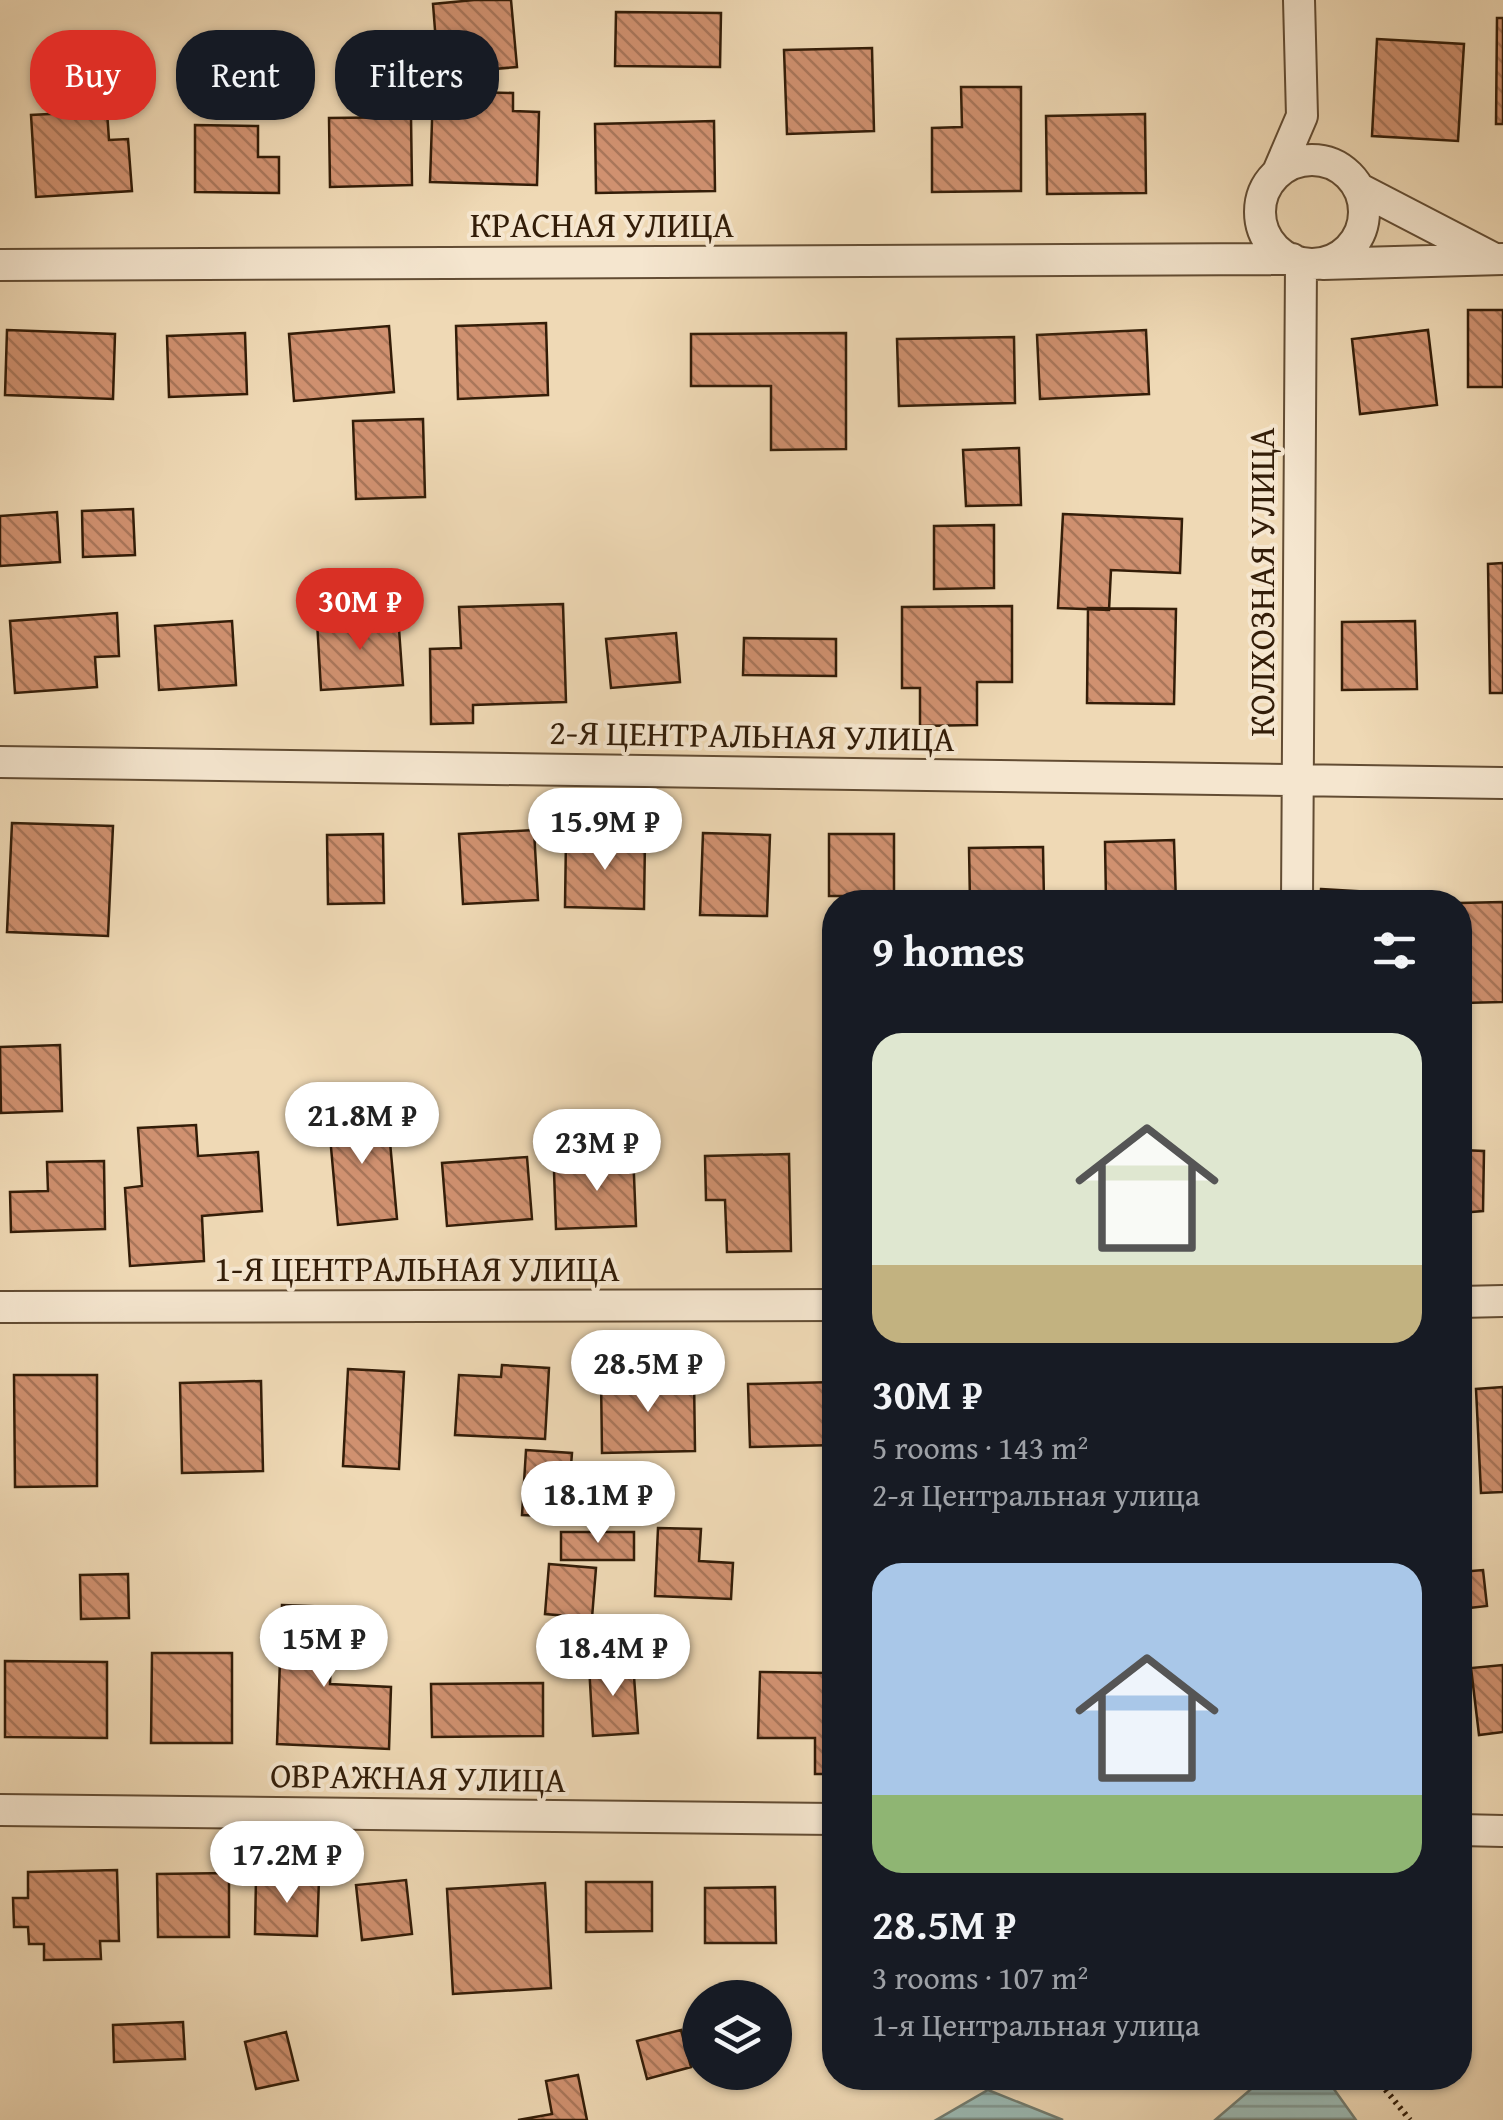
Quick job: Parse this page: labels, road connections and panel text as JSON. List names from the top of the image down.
{
  "streets": {
    "street": [
      "КРАСНАЯ УЛИЦА",
      "КОЛХОЗНАЯ УЛИЦА",
      "2-Я ЦЕНТРАЛЬНАЯ УЛИЦА",
      "1-Я ЦЕНТРАЛЬНАЯ УЛИЦА",
      "ОВРАЖНАЯ УЛИЦА"
    ]
  },
  "crossings": [
    ["КРАСНАЯ УЛИЦА", "КОЛХОЗНАЯ УЛИЦА"],
    ["КОЛХОЗНАЯ УЛИЦА", "2-Я ЦЕНТРАЛЬНАЯ УЛИЦА"]
  ],
  "page": {
    "chip": ["Buy", "Rent", "Filters"],
    "price": [
      "30M ₽",
      "15.9M ₽",
      "21.8M ₽",
      "23M ₽",
      "28.5M ₽",
      "18.1M ₽",
      "15M ₽",
      "18.4M ₽",
      "17.2M ₽"
    ],
    "heading": "9 homes",
    "list": [
      {
        "name": "30M ₽",
        "note": "5 rooms · 143 m² · 2-я Центральная улица"
      },
      {
        "name": "28.5M ₽",
        "note": "3 rooms · 107 m² · 1-я Центральная улица"
      }
    ]
  }
}
